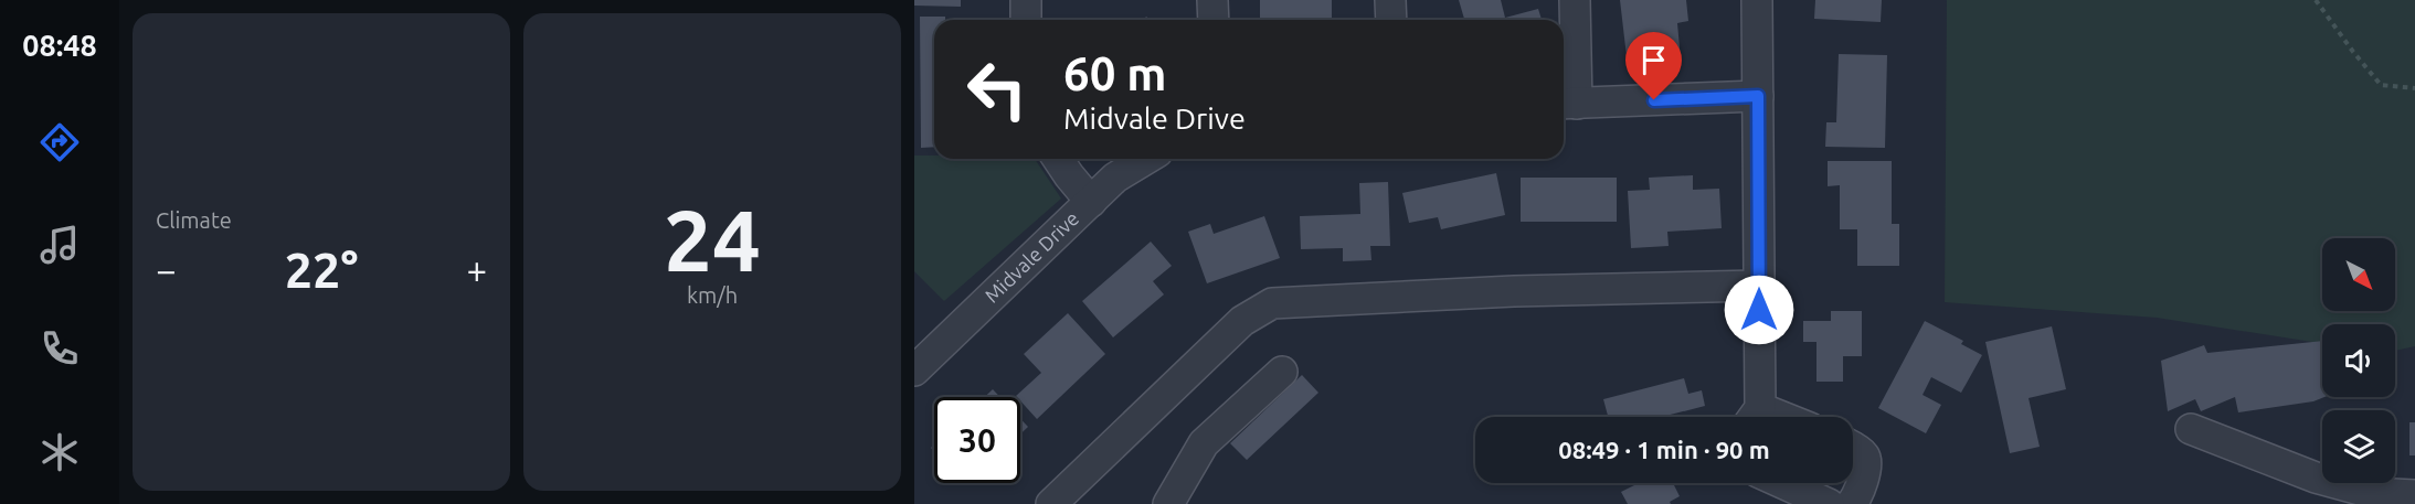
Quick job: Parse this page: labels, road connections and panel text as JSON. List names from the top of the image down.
{
  "streets": {
    "street": ["Midvale Drive"]
  },
  "north": "bottom right",
  "page": {
    "tabs": "08:48",
    "tile": [
      "Climate",
      ["24", "km/h"]
    ],
    "turn": ["60 m", "Midvale Drive"],
    "heat": ["−", "22°", "+"],
    "limit": "30",
    "trip": "08:49 · 1 min · 90 m"
  }
}
